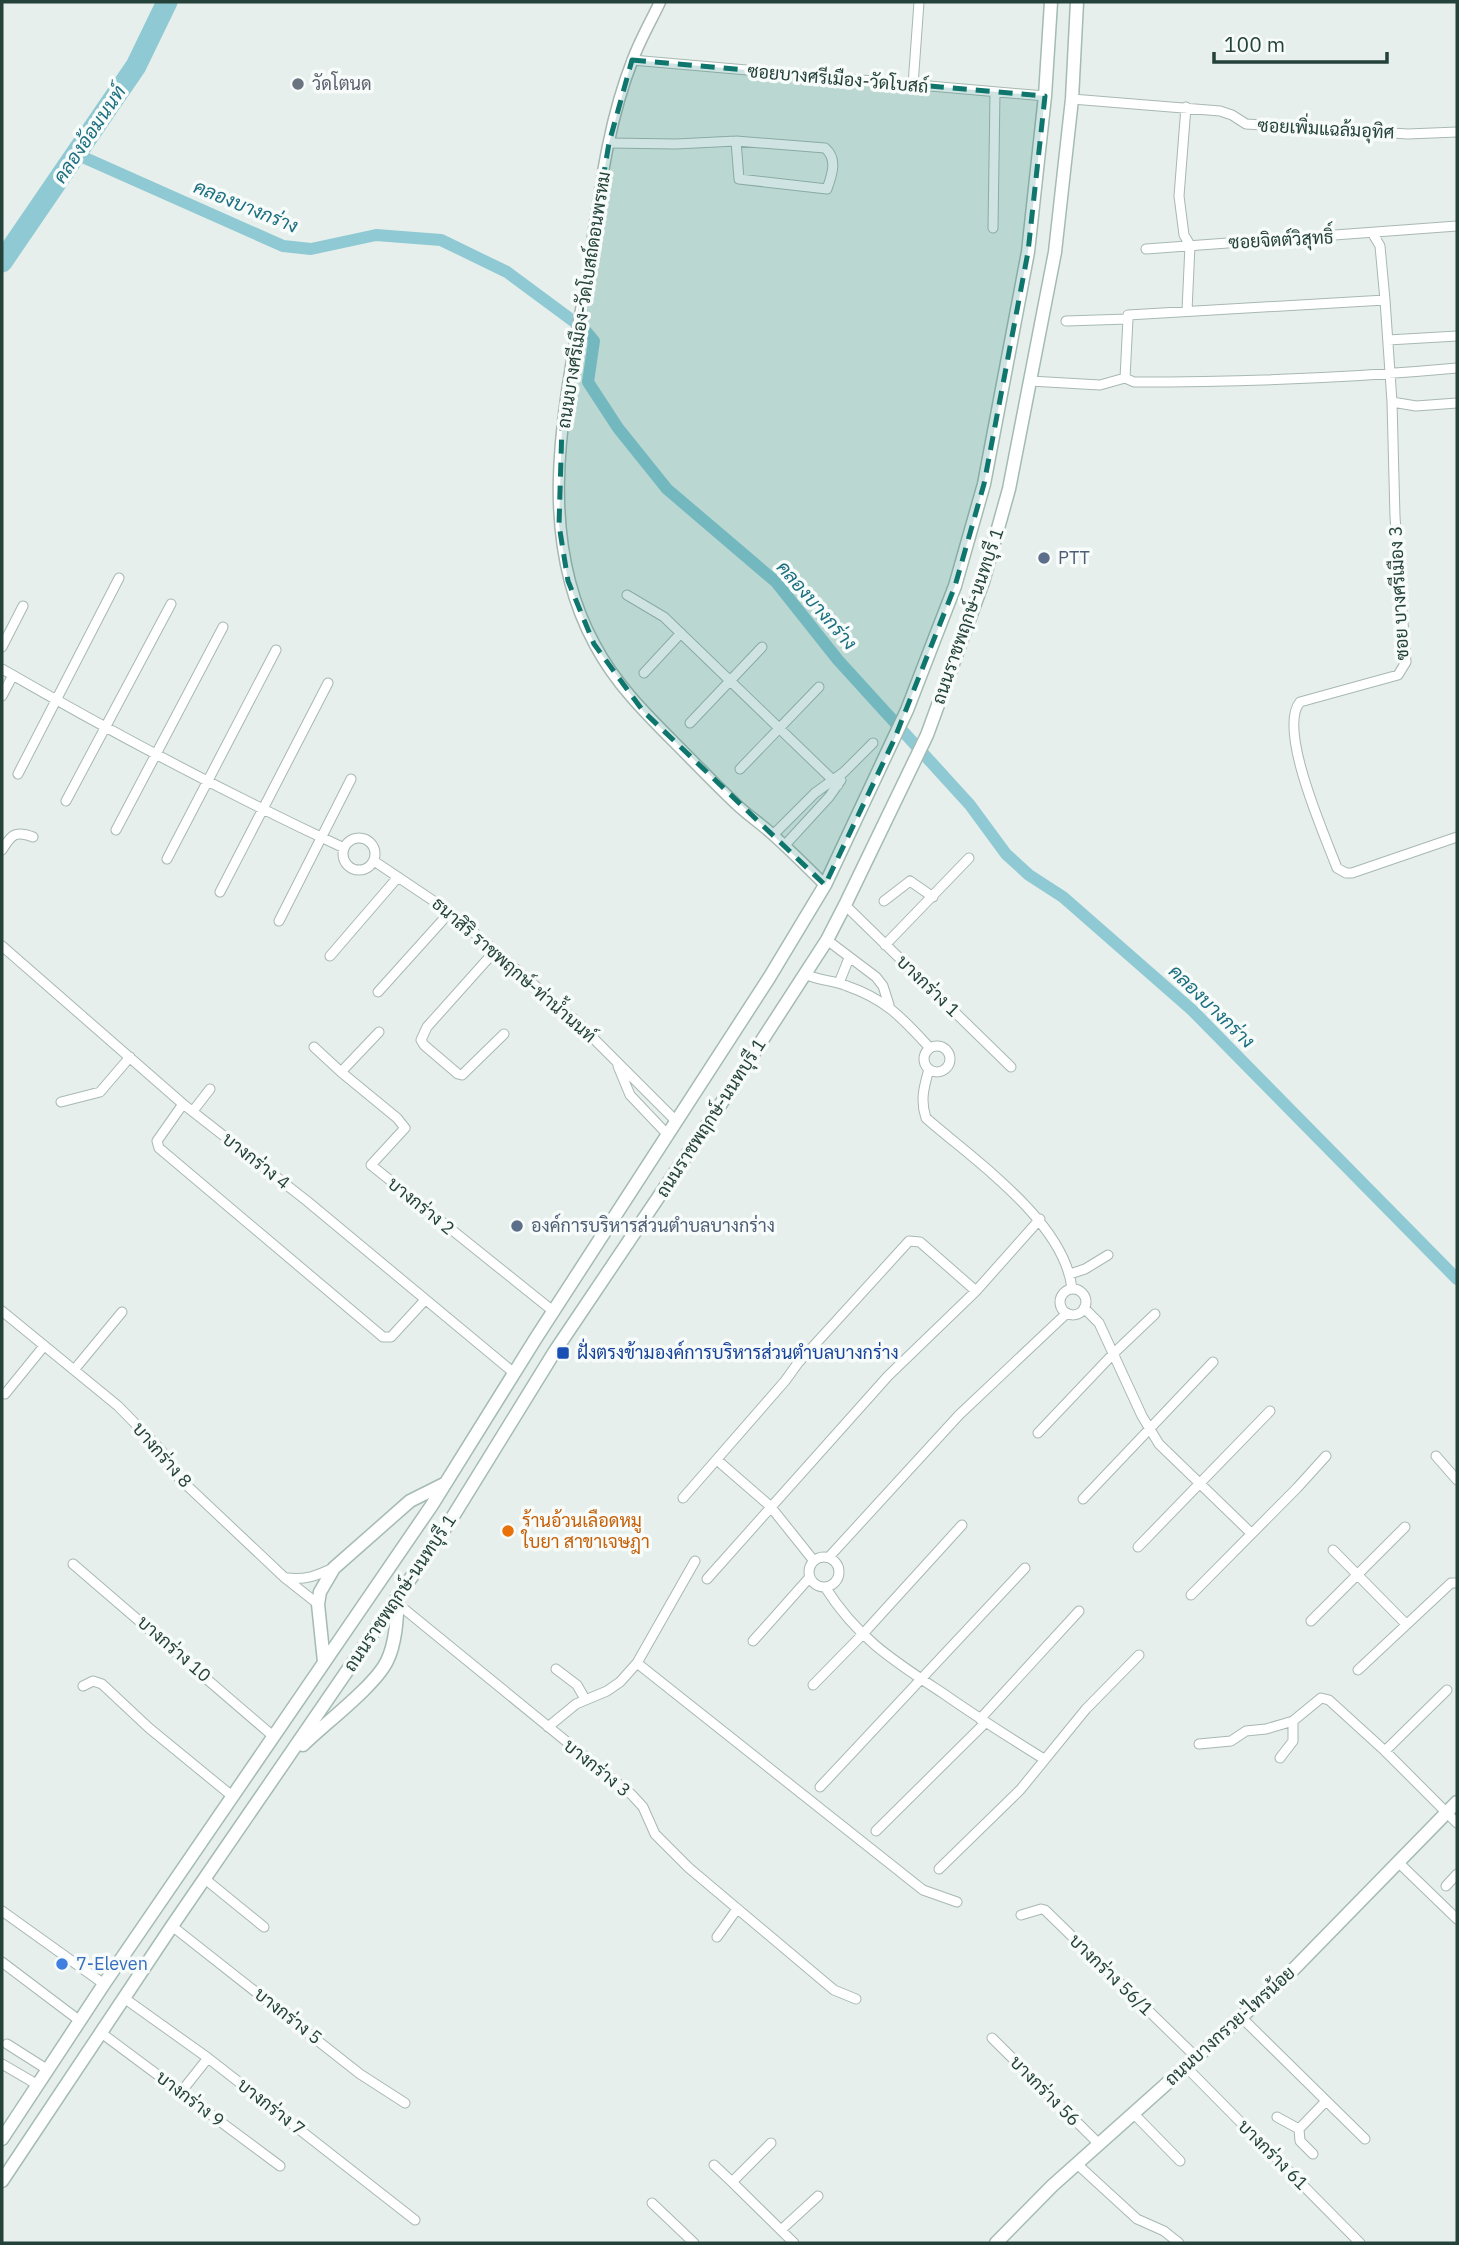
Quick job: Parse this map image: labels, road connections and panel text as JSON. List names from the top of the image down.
{
  "streets": {
    "main road": ["ถนนราชพฤกษ์-นนทบุรี 1", "ถนนบางกรวย-ไทรน้อย"],
    "street": [
      "ซอยบางศรีเมือง-วัดโบสถ์",
      "ซอยเพิ่มแฉล้มอุทิศ",
      "ซอยจิตต์วิสุทธิ์",
      "ถนนบางศรีเมือง-วัดโบสถ์ดอนพรหม",
      "ซอย บางศรีเมือง 3",
      "ธนาสิริ ราชพฤกษ์-ท่าน้ำนนท์",
      "บางกร่าง 1",
      "บางกร่าง 4",
      "บางกร่าง 2",
      "บางกร่าง 8",
      "บางกร่าง 10",
      "บางกร่าง 3",
      "บางกร่าง 56/1",
      "บางกร่าง 5",
      "บางกร่าง 56",
      "บางกร่าง 9",
      "บางกร่าง 7",
      "บางกร่าง 61"
    ]
  },
  "crossings": [
    ["ซอยบางศรีเมือง-วัดโบสถ์", "ถนนบางศรีเมือง-วัดโบสถ์ดอนพรหม"],
    ["ซอยบางศรีเมือง-วัดโบสถ์", "ถนนราชพฤกษ์-นนทบุรี 1"],
    ["ซอยเพิ่มแฉล้มอุทิศ", "ถนนราชพฤกษ์-นนทบุรี 1"],
    ["ซอยจิตต์วิสุทธิ์", "ซอย บางศรีเมือง 3"],
    ["ถนนบางศรีเมือง-วัดโบสถ์ดอนพรหม", "ถนนราชพฤกษ์-นนทบุรี 1"],
    ["ถนนราชพฤกษ์-นนทบุรี 1", "ธนาสิริ ราชพฤกษ์-ท่าน้ำนนท์"],
    ["ถนนราชพฤกษ์-นนทบุรี 1", "บางกร่าง 1"],
    ["ถนนราชพฤกษ์-นนทบุรี 1", "บางกร่าง 4"],
    ["ถนนราชพฤกษ์-นนทบุรี 1", "บางกร่าง 2"],
    ["ถนนราชพฤกษ์-นนทบุรี 1", "บางกร่าง 10"],
    ["ถนนราชพฤกษ์-นนทบุรี 1", "บางกร่าง 3"],
    ["ถนนราชพฤกษ์-นนทบุรี 1", "บางกร่าง 5"],
    ["ถนนราชพฤกษ์-นนทบุรี 1", "บางกร่าง 9"],
    ["ถนนราชพฤกษ์-นนทบุรี 1", "บางกร่าง 7"],
    ["บางกร่าง 56/1", "ถนนบางกรวย-ไทรน้อย"],
    ["บางกร่าง 56/1", "บางกร่าง 61"],
    ["ถนนบางกรวย-ไทรน้อย", "บางกร่าง 56"],
    ["ถนนบางกรวย-ไทรน้อย", "บางกร่าง 61"]
  ],
  "water": ["คลองอ้อมนนท์", "คลองบางกร่าง"],
  "places": {
    "other": [
      "วัดโตนด",
      "PTT",
      "องค์การบริหารส่วนตำบลบางกร่าง",
      "ร้านอ้วนเลือดหมู ใบยา สาขาเจษฎา",
      "7-Eleven"
    ],
    "transit": ["ฝั่งตรงข้ามองค์การบริหารส่วนตำบลบางกร่าง"]
  },
  "scale_bar": "100 m"
}
